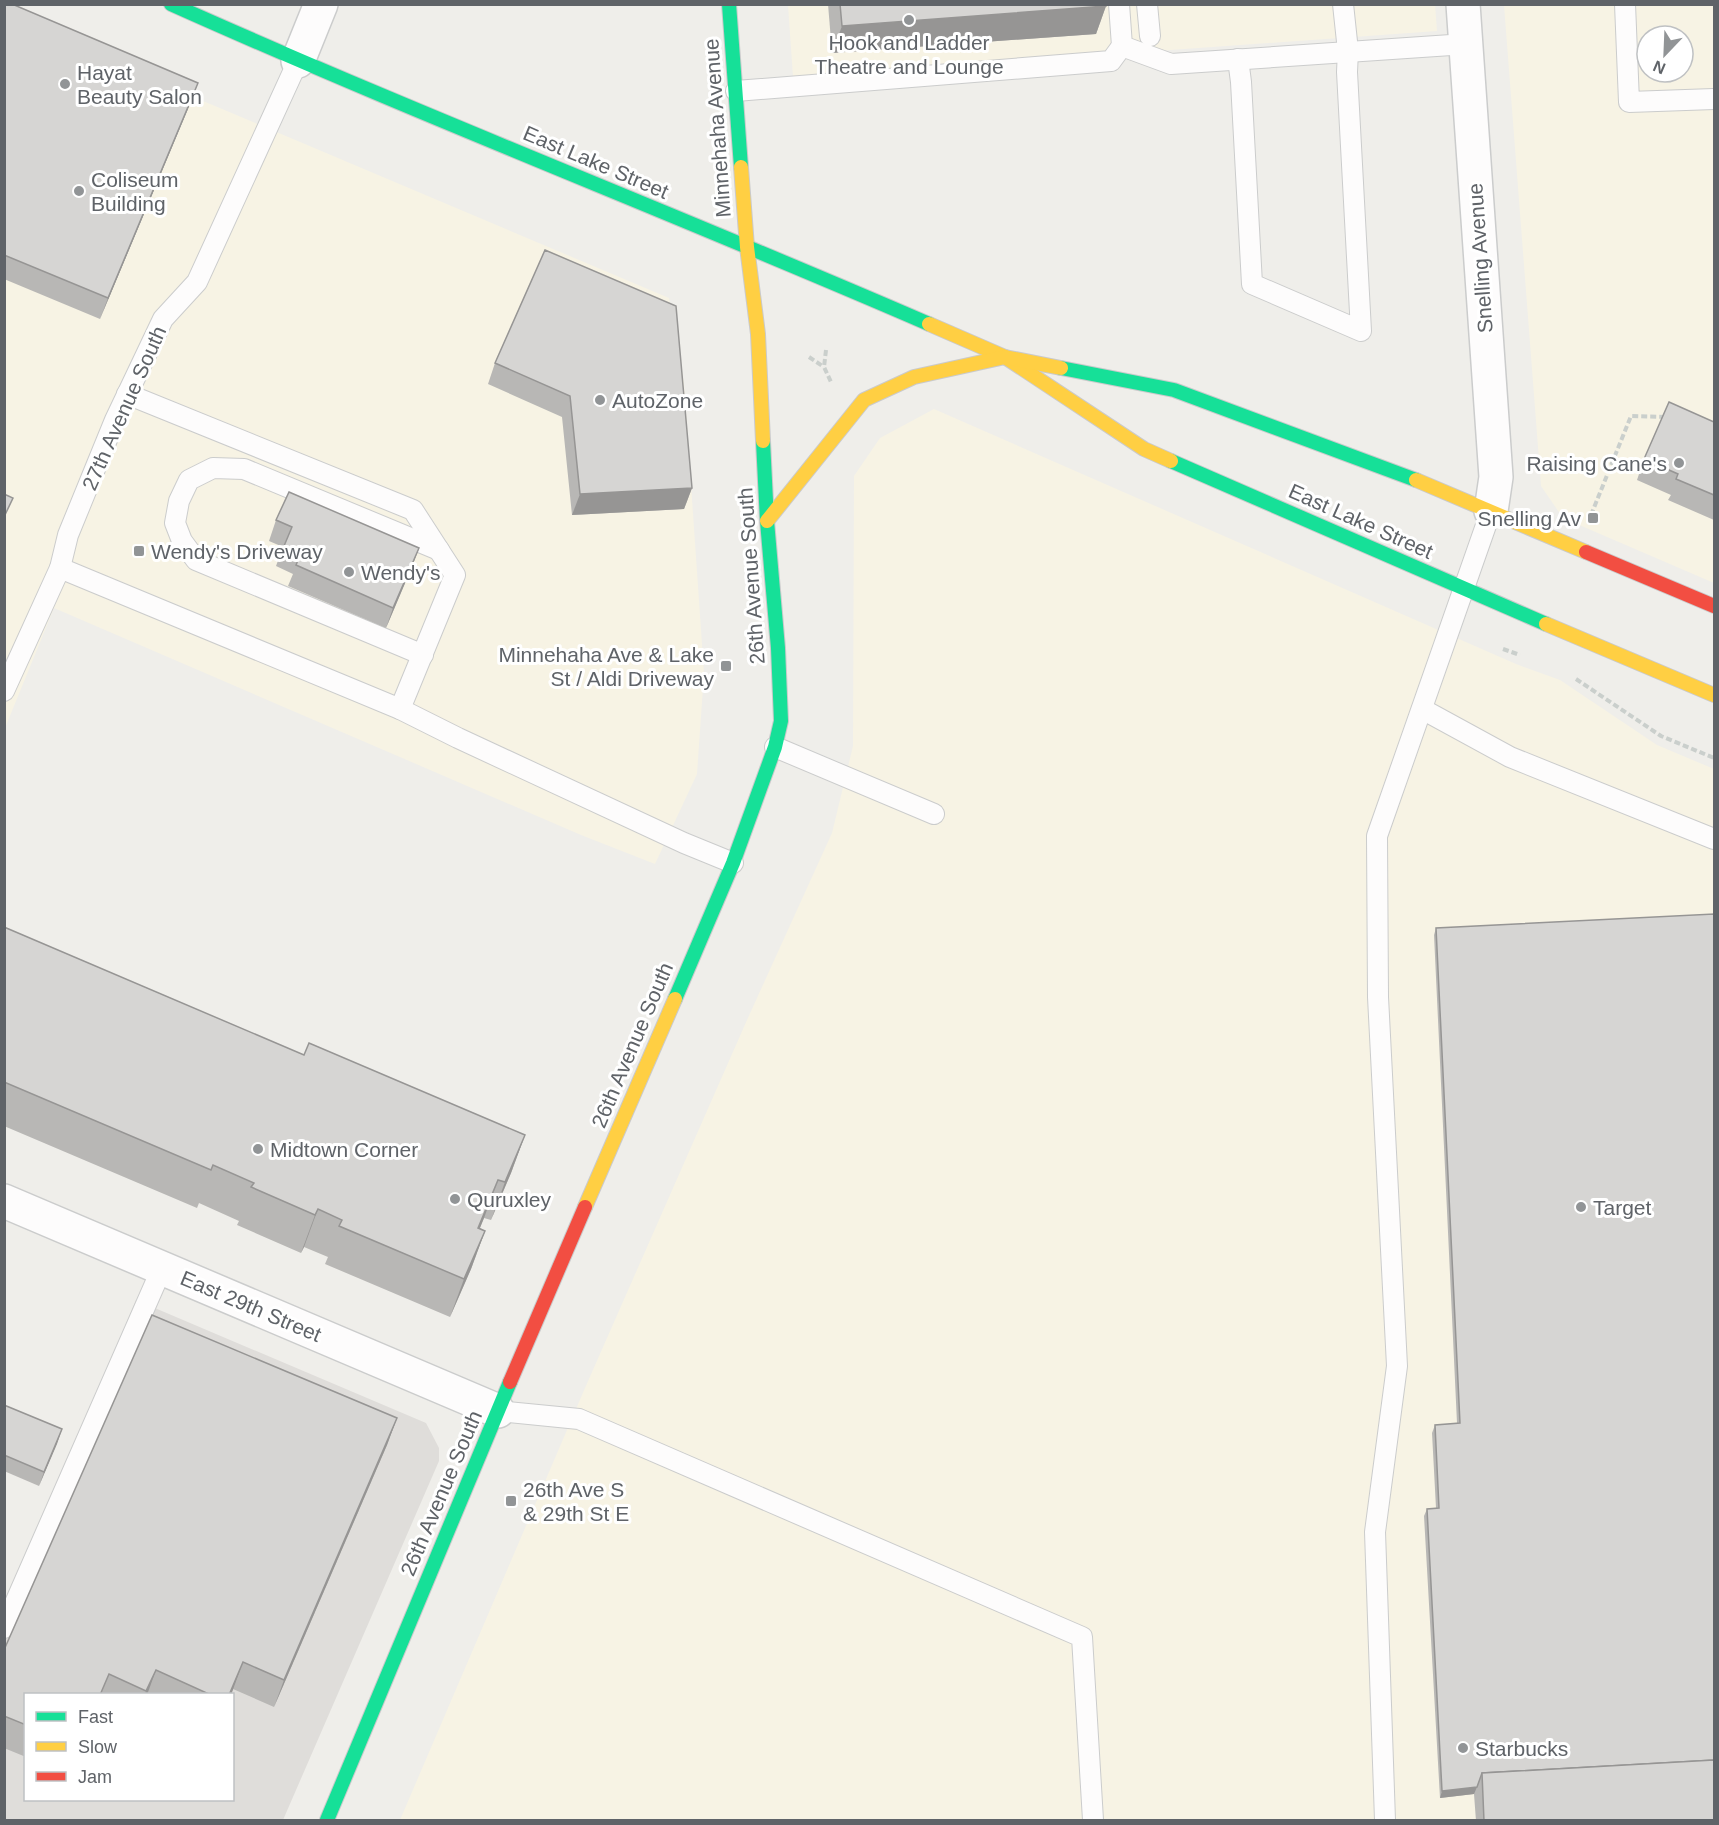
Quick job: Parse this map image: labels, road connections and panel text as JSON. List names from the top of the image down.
{
  "streets": {
    "main road": ["Minnehaha Avenue", "East Lake Street", "26th Avenue South"],
    "street": ["Snelling Avenue", "27th Avenue South", "East 29th Street"]
  },
  "crossings": [
    ["Minnehaha Avenue", "East Lake Street"],
    ["Minnehaha Avenue", "26th Avenue South"],
    ["East Lake Street", "Snelling Avenue"],
    ["East Lake Street", "27th Avenue South"],
    ["East Lake Street", "26th Avenue South"],
    ["26th Avenue South", "East 29th Street"]
  ],
  "places": {
    "other": [
      "Hook and Ladder Theatre and Lounge",
      "Hayat Beauty Salon",
      "Coliseum Building",
      "AutoZone",
      "Raising Cane's",
      "Wendy's",
      "Midtown Corner",
      "Quruxley",
      "Target",
      "Starbucks"
    ],
    "transit": [
      "Snelling Av",
      "Wendy's Driveway",
      "Minnehaha Ave & Lake St / Aldi Driveway",
      "26th Ave S & 29th St E"
    ]
  },
  "legend": ["Fast", "Slow", "Jam"],
  "north": "bottom left"
}
